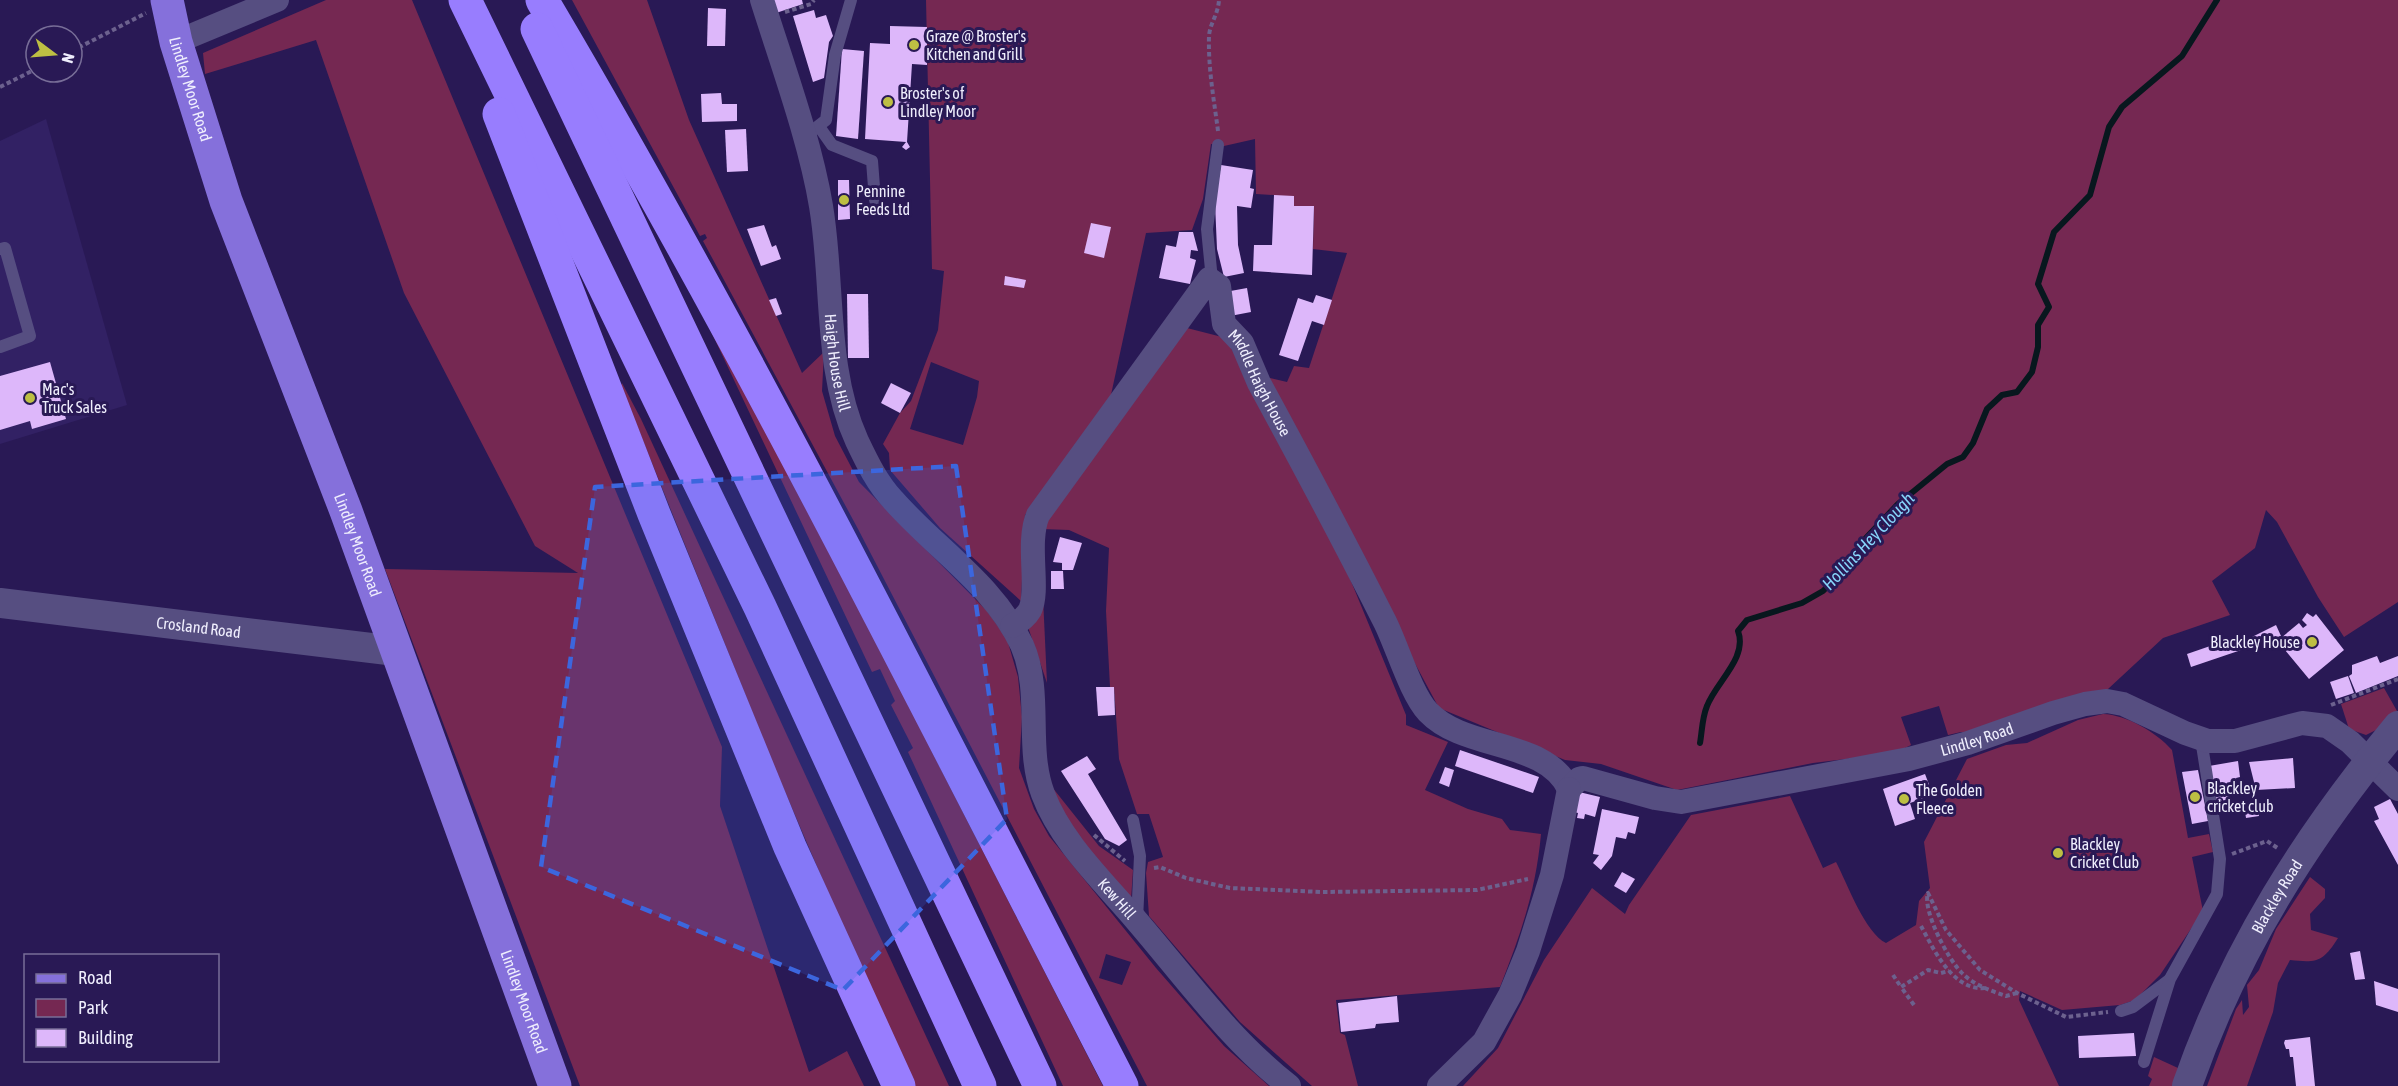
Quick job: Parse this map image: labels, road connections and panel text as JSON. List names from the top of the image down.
{
  "streets": {
    "main road": ["Lindley Moor Road"],
    "street": [
      "Haigh House Hill",
      "Middle Haigh House",
      "Crosland Road",
      "Lindley Road",
      "Blackley Road",
      "Kew Hill"
    ]
  },
  "crossings": [
    ["Lindley Moor Road", "Crosland Road"],
    ["Haigh House Hill", "Kew Hill"],
    ["Middle Haigh House", "Lindley Road"],
    ["Lindley Road", "Blackley Road"]
  ],
  "water": ["Hollins Hey Clough"],
  "places": [
    "Graze @ Broster's Kitchen and Grill",
    "Broster's of Lindley Moor",
    "Pennine Feeds Ltd",
    "Mac's Truck Sales",
    "Blackley House",
    "Blackley cricket club",
    "The Golden Fleece",
    "Blackley Cricket Club"
  ],
  "legend": ["Road", "Park", "Building"],
  "north": "right"
}
